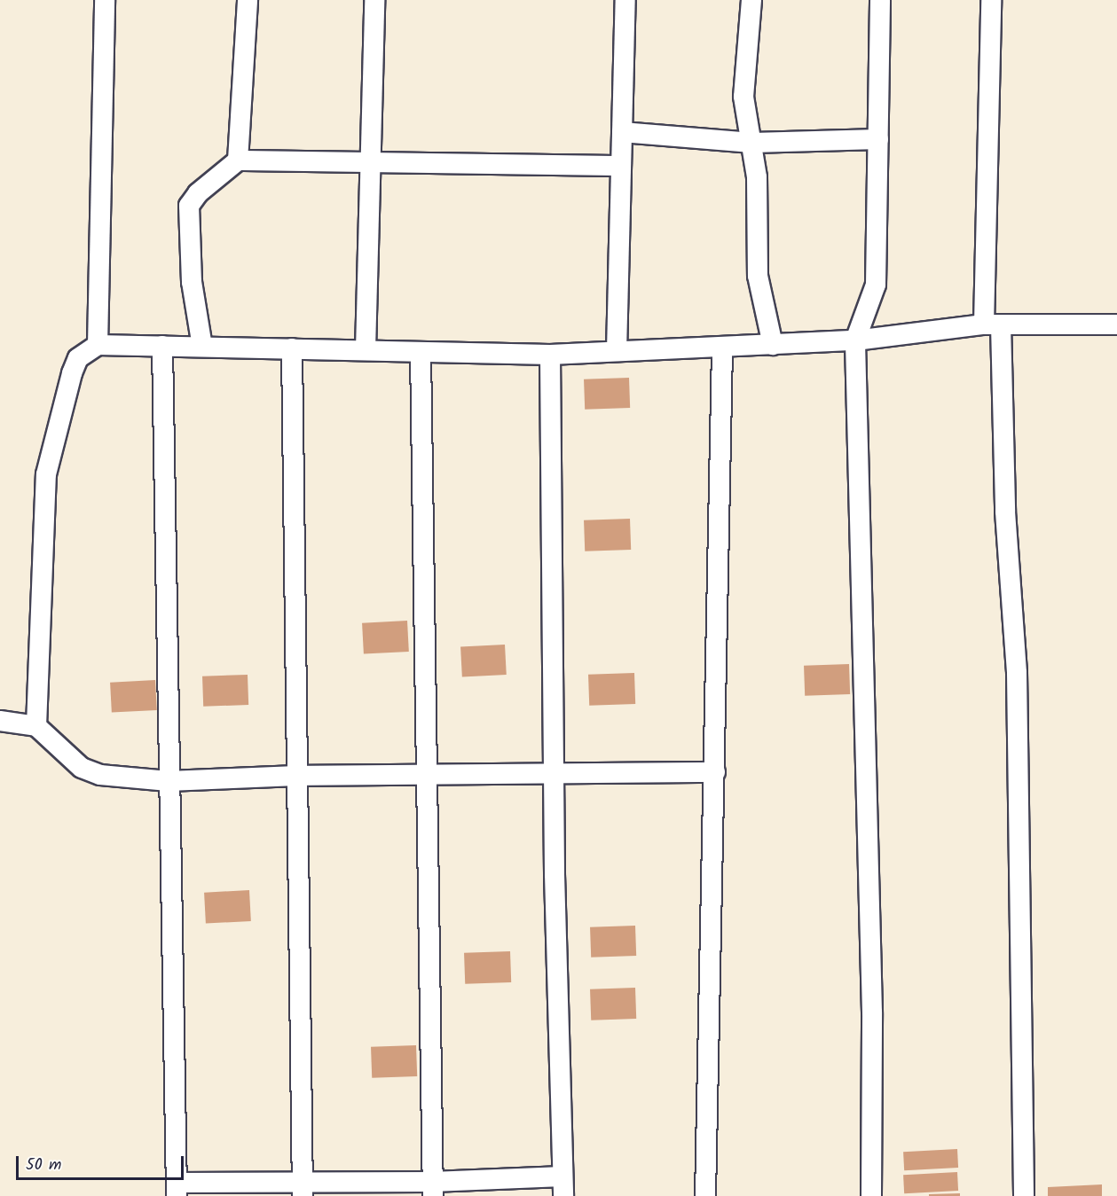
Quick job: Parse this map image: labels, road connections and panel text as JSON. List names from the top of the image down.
{
  "scale_bar": "50 m"
}
